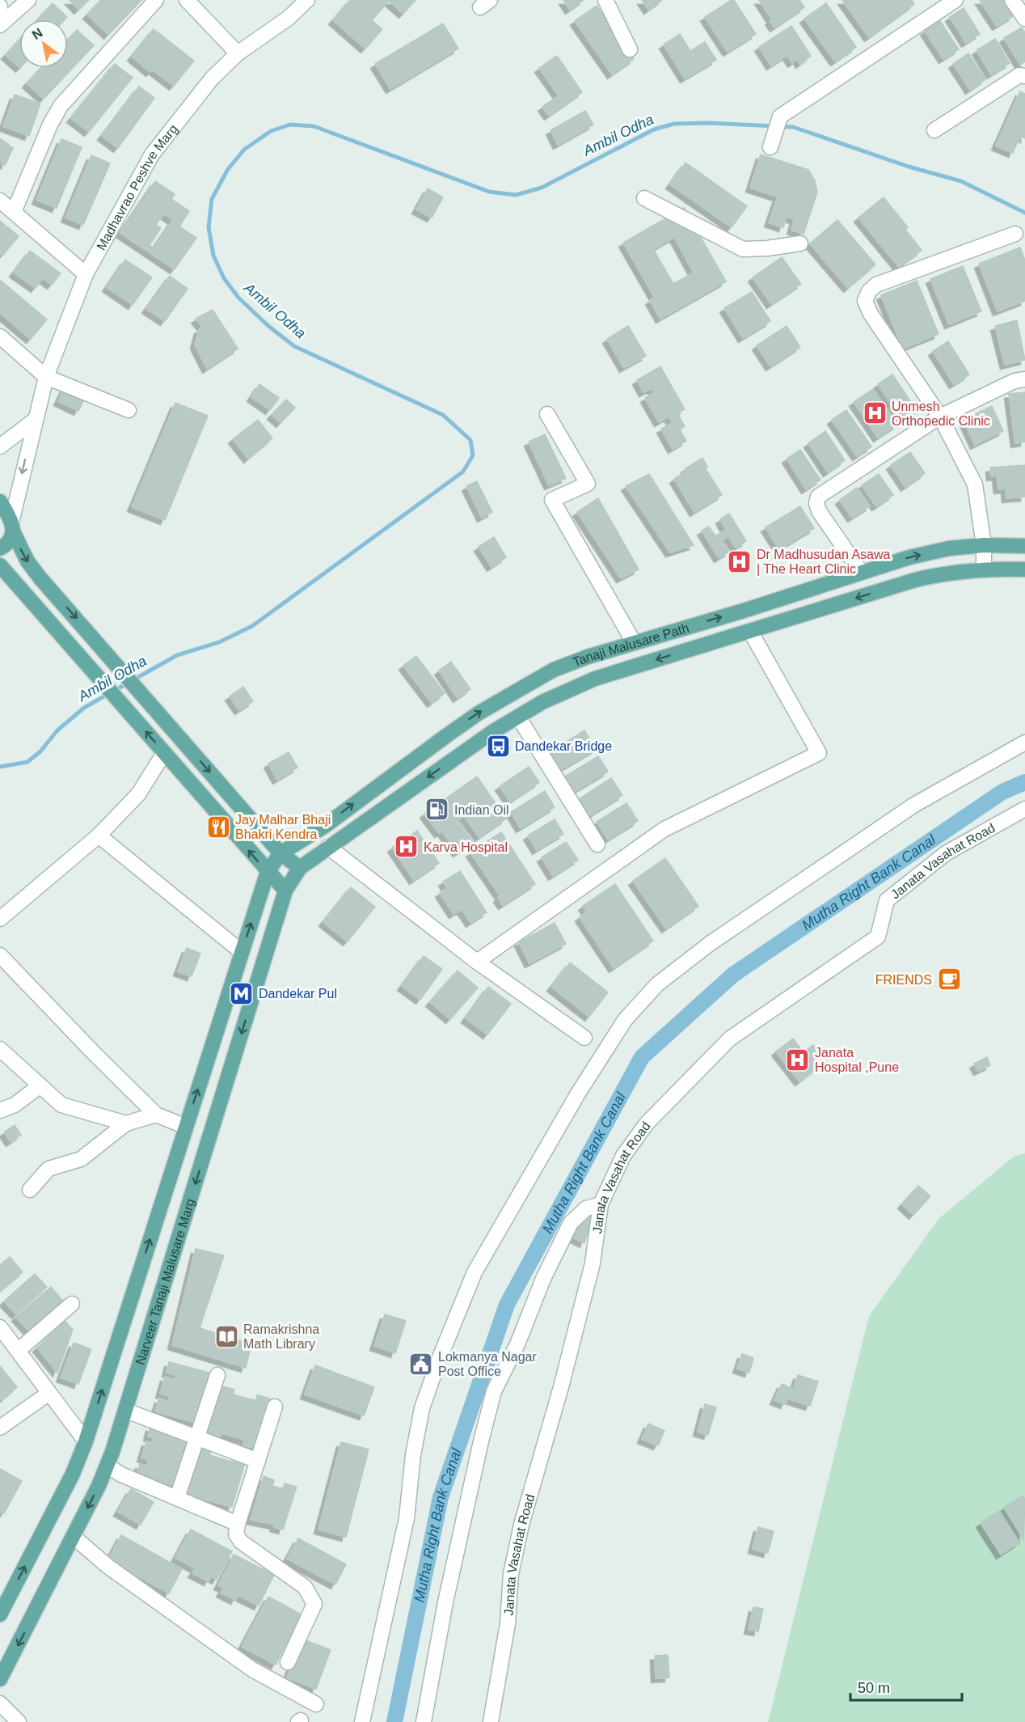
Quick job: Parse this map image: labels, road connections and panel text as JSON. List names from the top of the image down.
{
  "streets": {
    "main road": ["Tanaji Malusare Path", "Narveer Tanaji Malusare Marg"],
    "street": ["Madhavrao Peshve Marg", "Janata Vasahat Road"]
  },
  "crossings": [
    ["Tanaji Malusare Path", "Narveer Tanaji Malusare Marg"]
  ],
  "water": ["Ambil Odha", "Mutha Right Bank Canal"],
  "places": {
    "hospital": [
      "Unmesh Orthopedic Clinic",
      "Dr Madhusudan Asawa | The Heart Clinic",
      "Karva Hospital",
      "Janata Hospital ,Pune"
    ],
    "bus stop": ["Dandekar Bridge"],
    "fuel station": ["Indian Oil"],
    "restaurant": ["Jay Malhar Bhaji Bhakri Kendra"],
    "cafe": ["FRIENDS"],
    "metro station": ["Dandekar Pul"],
    "library": ["Ramakrishna Math Library"],
    "public building": ["Lokmanya Nagar Post Office"]
  },
  "scale_bar": "50 m",
  "north": "top left"
}
